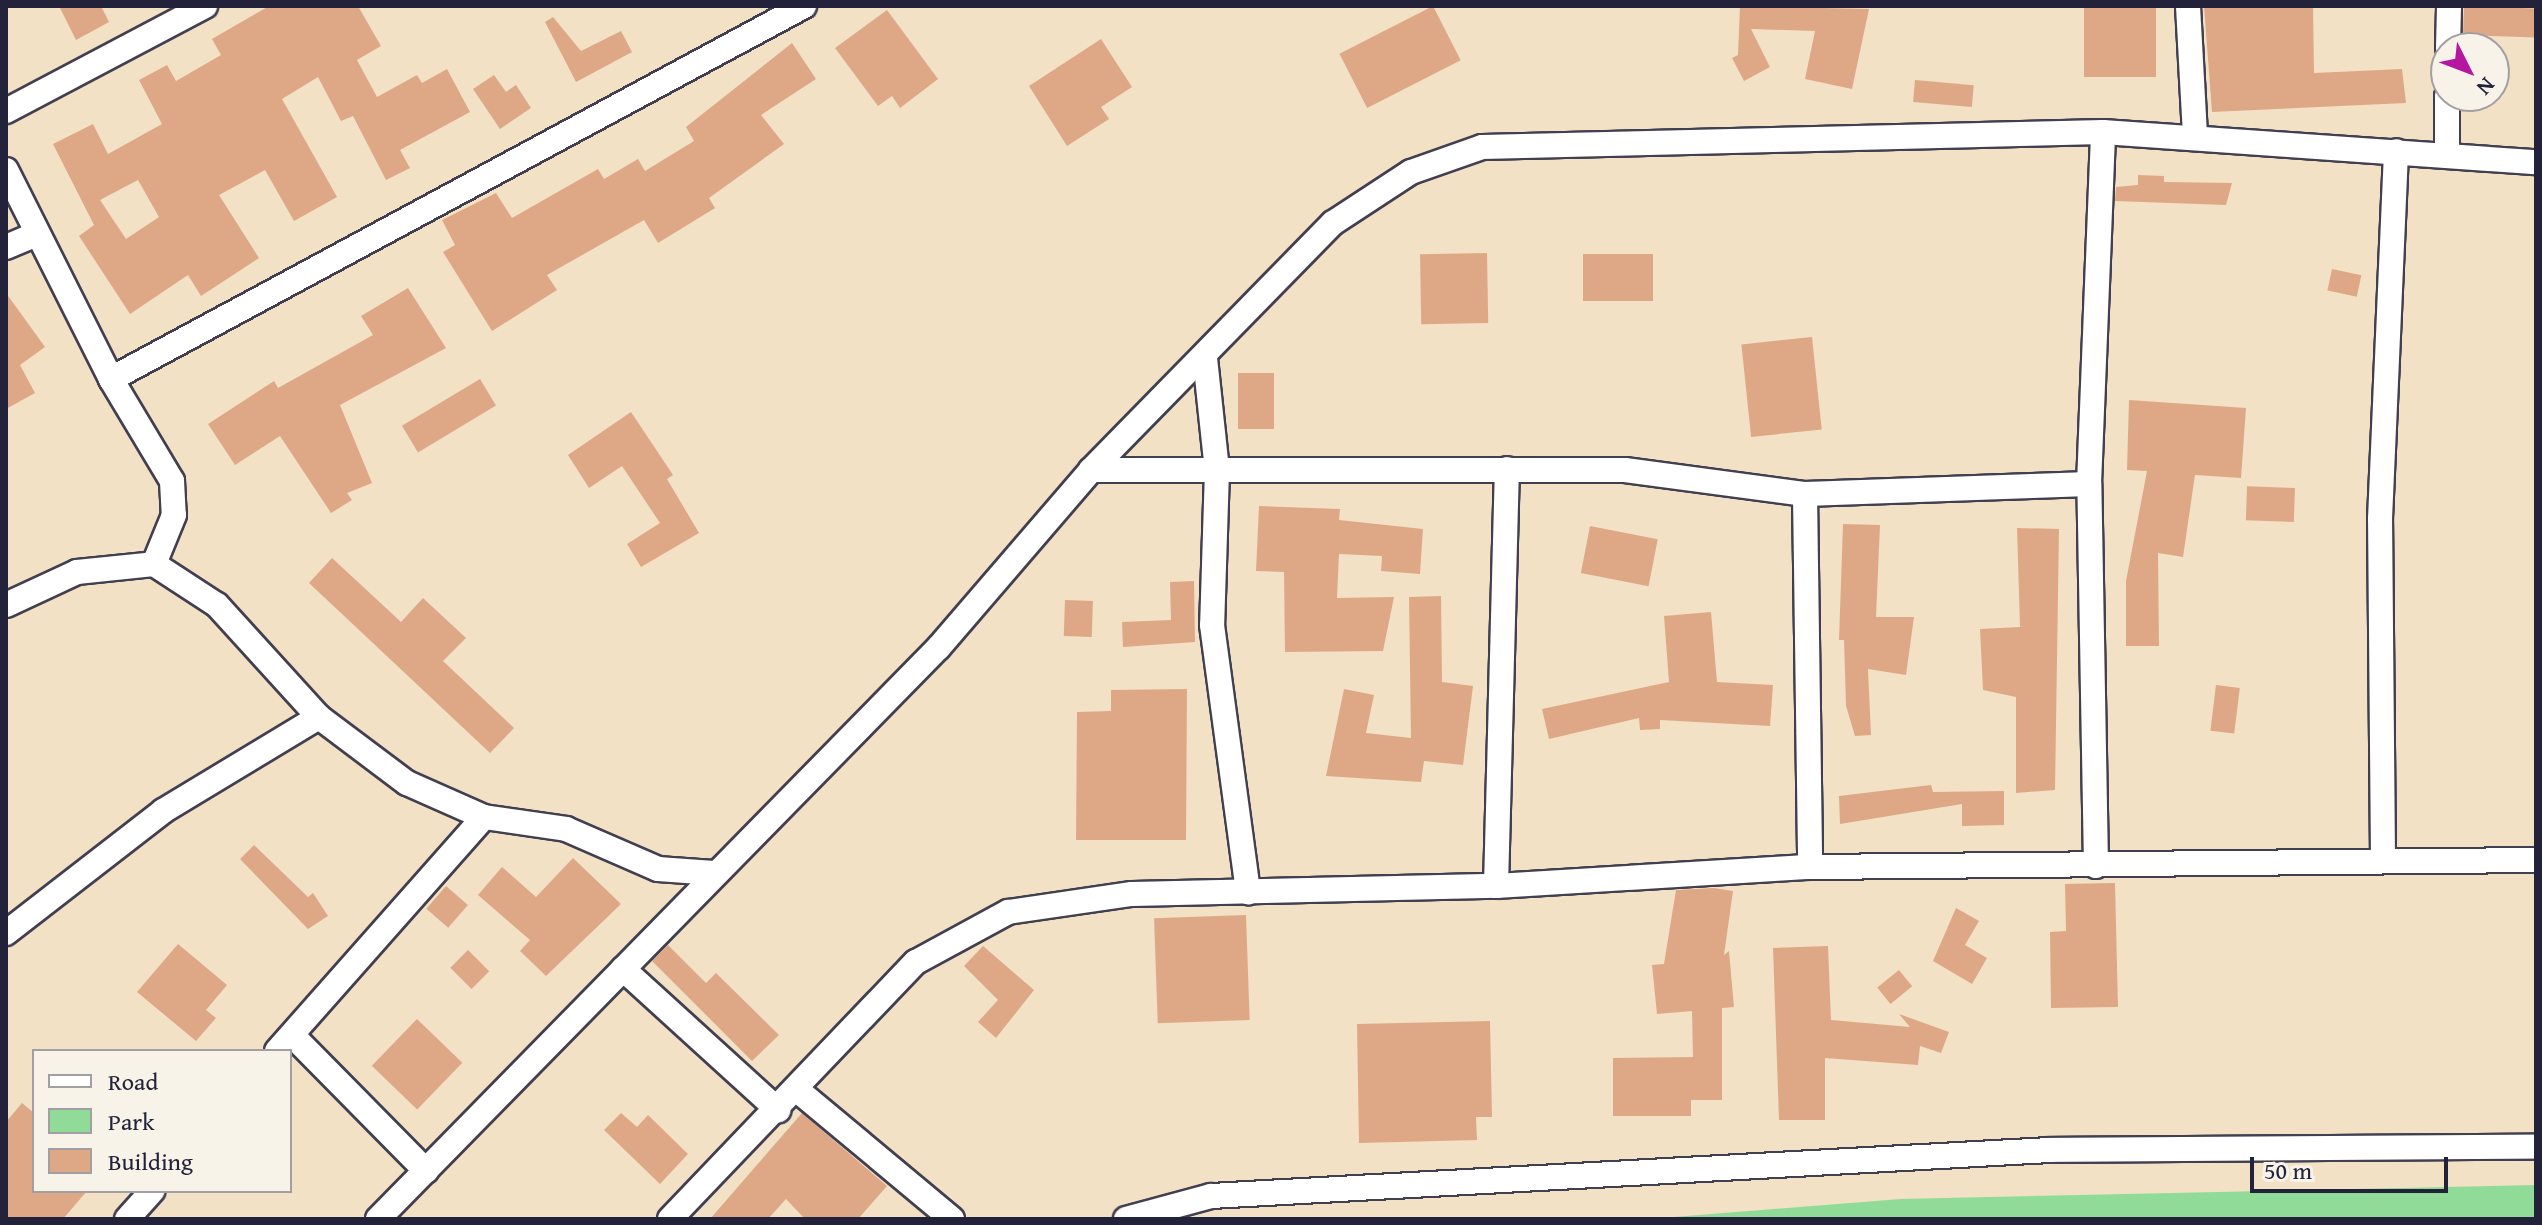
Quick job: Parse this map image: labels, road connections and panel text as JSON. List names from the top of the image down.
{
  "legend": ["Road", "Park", "Building"],
  "scale_bar": "50 m",
  "north": "bottom right"
}
